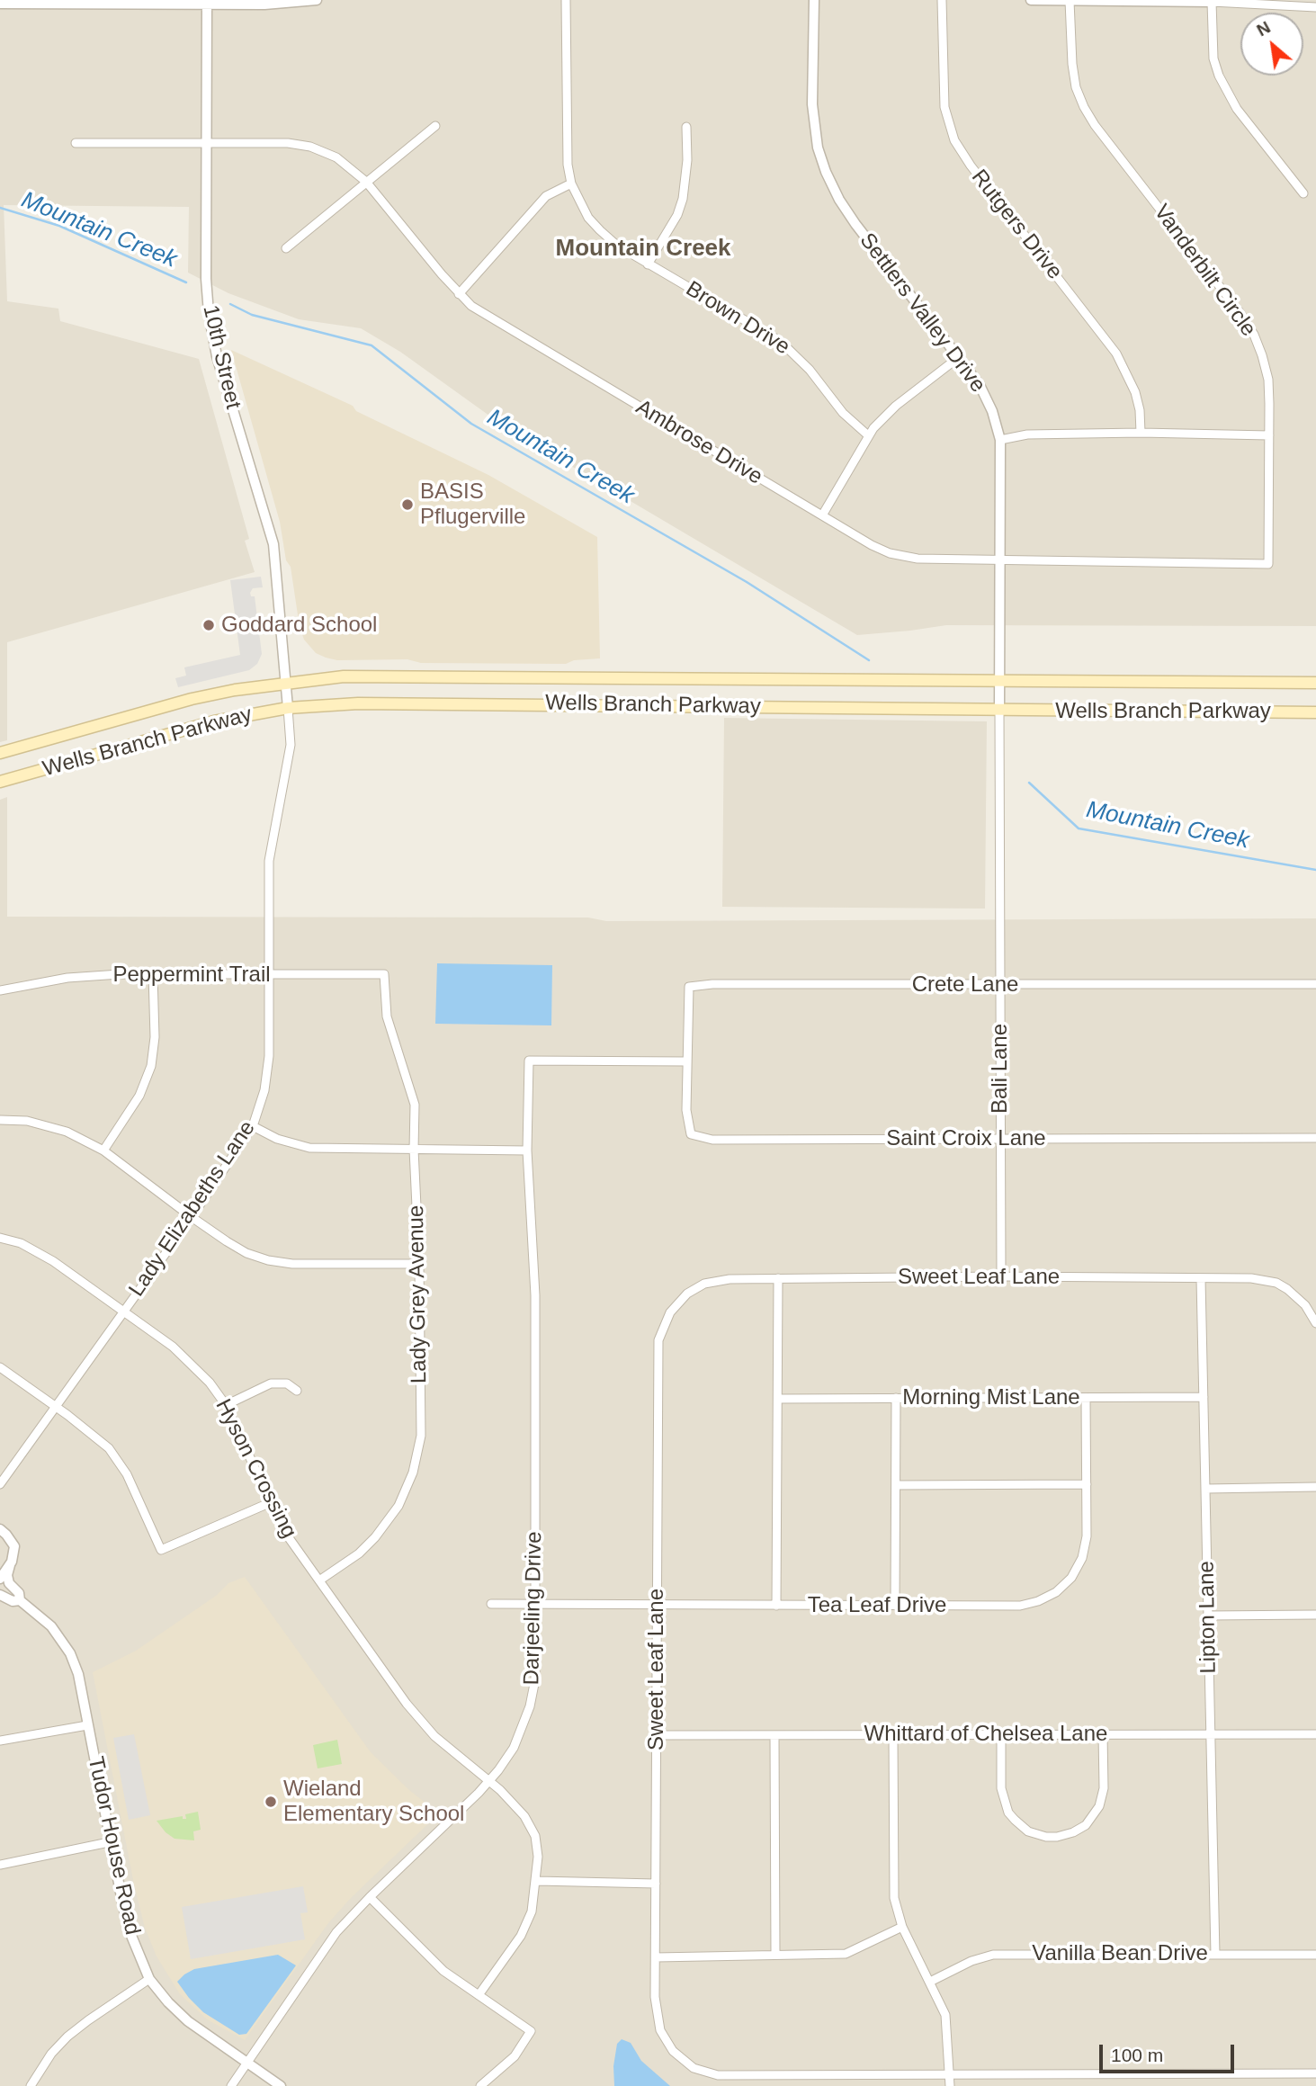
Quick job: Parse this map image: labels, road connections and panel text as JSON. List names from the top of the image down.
{
  "streets": {
    "main road": ["Wells Branch Parkway"],
    "street": [
      "Rutgers Drive",
      "Vanderbilt Circle",
      "Settlers Valley Drive",
      "Brown Drive",
      "10th Street",
      "Ambrose Drive",
      "Peppermint Trail",
      "Crete Lane",
      "Bali Lane",
      "Saint Croix Lane",
      "Lady Elizabeths Lane",
      "Sweet Leaf Lane",
      "Lady Grey Avenue",
      "Morning Mist Lane",
      "Hyson Crossing",
      "Tea Leaf Drive",
      "Darjeeling Drive",
      "Lipton Lane",
      "Whittard of Chelsea Lane",
      "Tudor House Road",
      "Vanilla Bean Drive"
    ]
  },
  "crossings": [
    ["Vanderbilt Circle", "Ambrose Drive"],
    ["Settlers Valley Drive", "Ambrose Drive"],
    ["Settlers Valley Drive", "Wells Branch Parkway"],
    ["Settlers Valley Drive", "Bali Lane"],
    ["10th Street", "Ambrose Drive"],
    ["10th Street", "Wells Branch Parkway"],
    ["10th Street", "Lady Elizabeths Lane"],
    ["Wells Branch Parkway", "Bali Lane"],
    ["Wells Branch Parkway", "Lady Elizabeths Lane"],
    ["Peppermint Trail", "Lady Elizabeths Lane"],
    ["Peppermint Trail", "Lady Grey Avenue"],
    ["Crete Lane", "Bali Lane"],
    ["Crete Lane", "Saint Croix Lane"],
    ["Crete Lane", "Darjeeling Drive"],
    ["Bali Lane", "Saint Croix Lane"],
    ["Bali Lane", "Sweet Leaf Lane"],
    ["Saint Croix Lane", "Darjeeling Drive"],
    ["Lady Elizabeths Lane", "Hyson Crossing"],
    ["Sweet Leaf Lane", "Tea Leaf Drive"],
    ["Sweet Leaf Lane", "Lipton Lane"],
    ["Sweet Leaf Lane", "Whittard of Chelsea Lane"],
    ["Lady Grey Avenue", "Hyson Crossing"],
    ["Morning Mist Lane", "Tea Leaf Drive"],
    ["Morning Mist Lane", "Lipton Lane"],
    ["Hyson Crossing", "Darjeeling Drive"],
    ["Tea Leaf Drive", "Darjeeling Drive"],
    ["Darjeeling Drive", "Tudor House Road"],
    ["Lipton Lane", "Whittard of Chelsea Lane"],
    ["Lipton Lane", "Vanilla Bean Drive"]
  ],
  "districts": ["Mountain Creek"],
  "water": ["Mountain Creek"],
  "places": ["BASIS Pflugerville", "Goddard School", "Wieland Elementary School"],
  "scale_bar": "100 m",
  "north": "top left"
}
